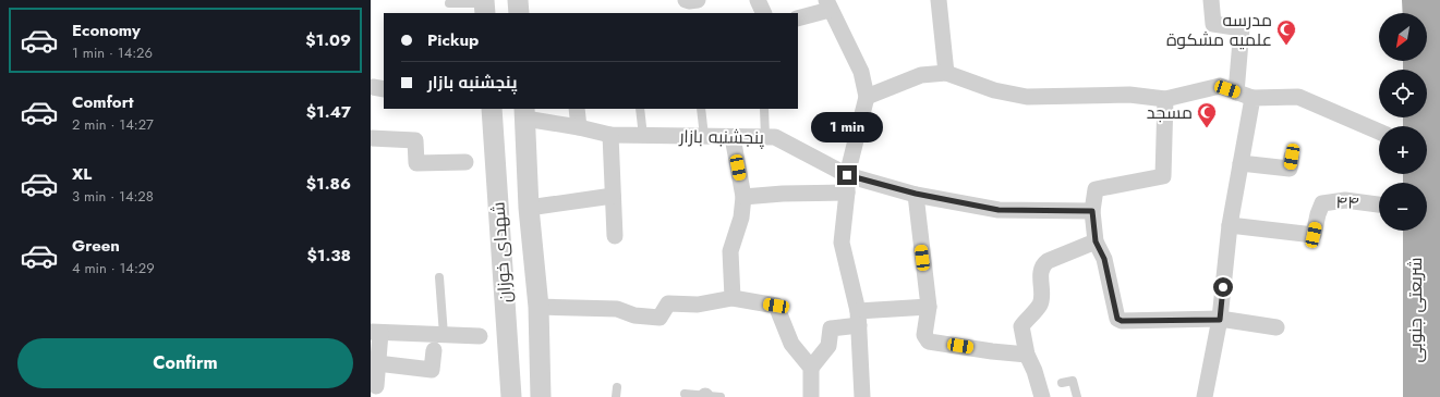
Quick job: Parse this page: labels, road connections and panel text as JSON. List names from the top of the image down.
{
  "streets": {
    "main road": ["شریعتی جنوبی"],
    "street": ["پنجشنبه بازار", "۴۴", "شهدای خوزان"]
  },
  "crossings": [
    ["پنجشنبه بازار", "شهدای خوزان"]
  ],
  "places": {
    "mosque": ["مدرسه علمیه مشکوة", "مسجد"]
  },
  "north": "bottom left",
  "page": {
    "list": [
      {
        "name": "Economy",
        "note": "1 min · 14:26",
        "value": "$1.09"
      },
      {
        "name": "Comfort",
        "note": "2 min · 14:27",
        "value": "$1.47"
      },
      {
        "name": "XL",
        "note": "3 min · 14:28",
        "value": "$1.86"
      },
      {
        "name": "Green",
        "note": "4 min · 14:29",
        "value": "$1.38"
      }
    ],
    "map_buttons": ["+", "−"],
    "banner": ["Pickup", "پنجشنبه بازار"],
    "bubble": "1 min",
    "buttons": "Confirm"
  }
}
